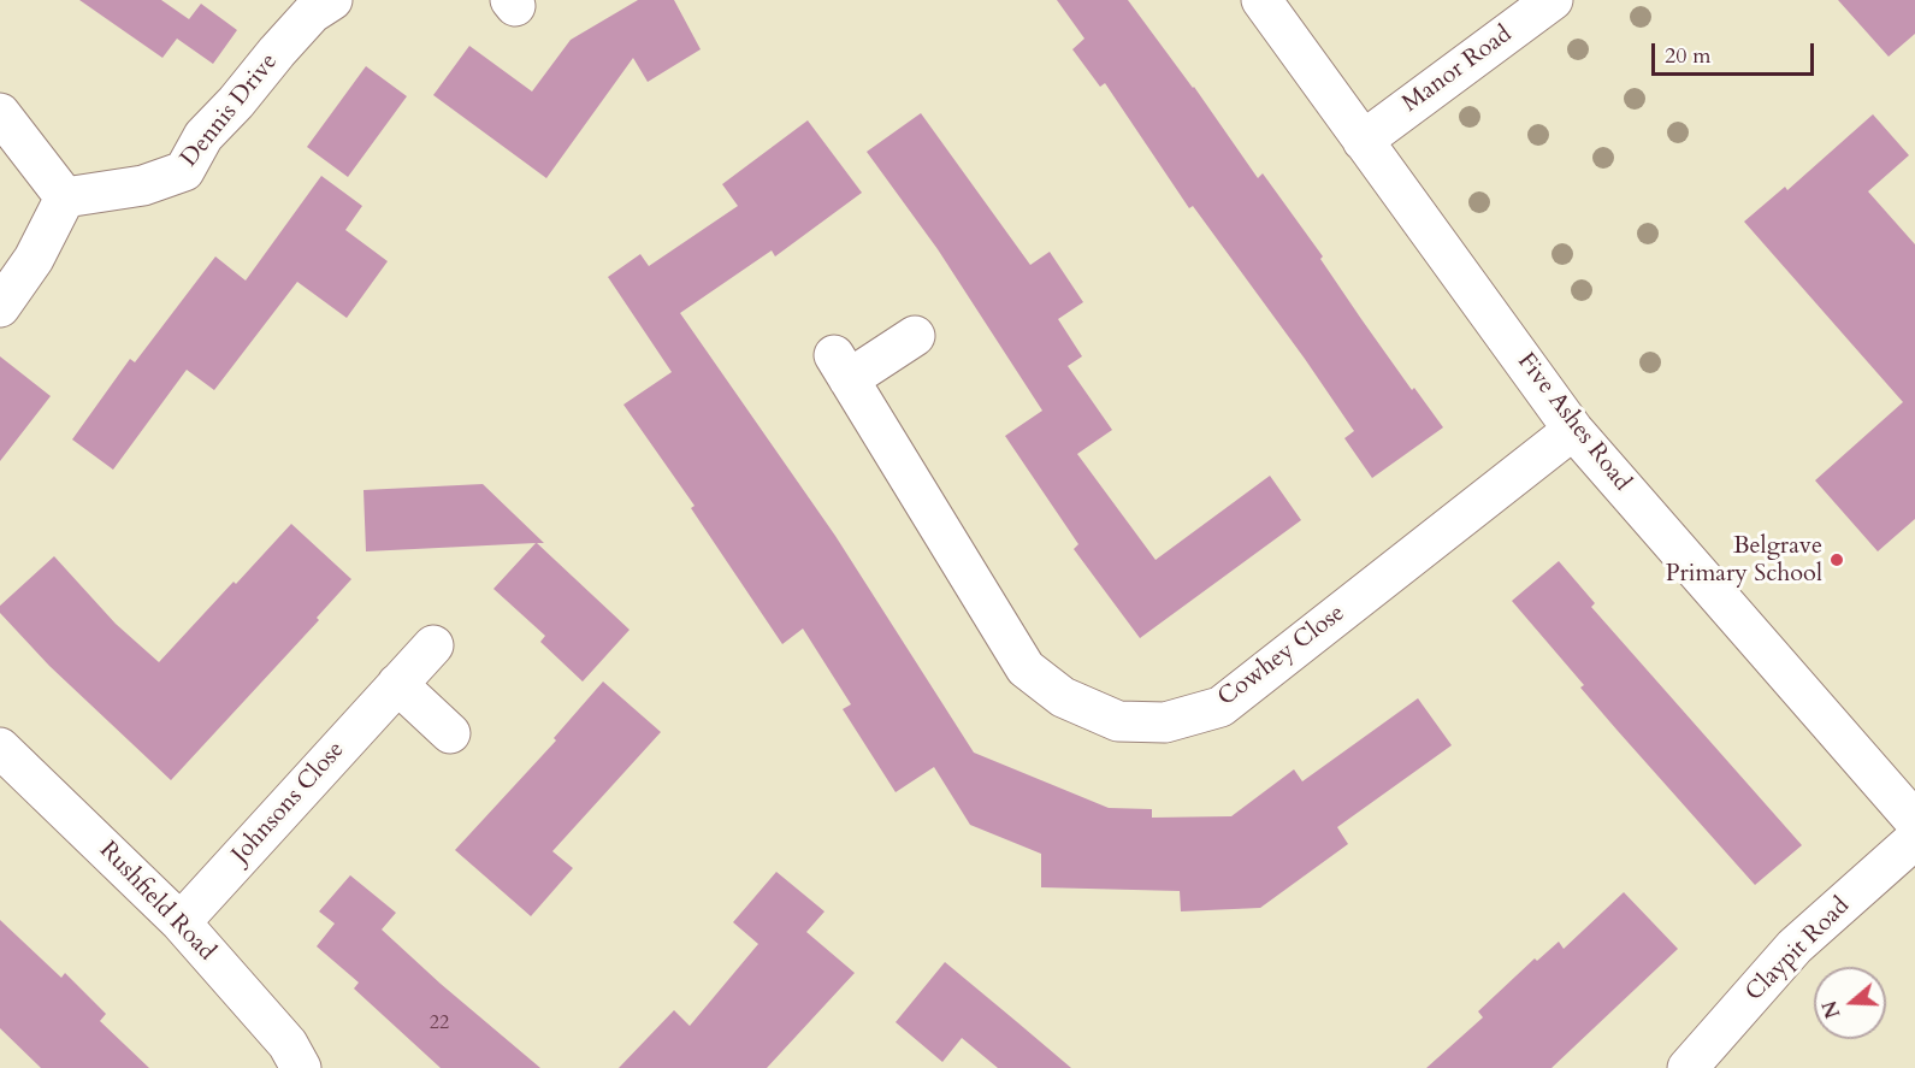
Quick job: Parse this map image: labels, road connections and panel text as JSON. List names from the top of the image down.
{
  "streets": {
    "street": [
      "Manor Road",
      "Dennis Drive",
      "Five Ashes Road",
      "Cowhey Close",
      "Johnsons Close",
      "Rushfield Road",
      "Claypit Road"
    ]
  },
  "crossings": [
    ["Manor Road", "Five Ashes Road"],
    ["Five Ashes Road", "Cowhey Close"],
    ["Johnsons Close", "Rushfield Road"]
  ],
  "places": ["Belgrave Primary School"],
  "house_numbers": ["22"],
  "scale_bar": "20 m",
  "north": "left"
}
